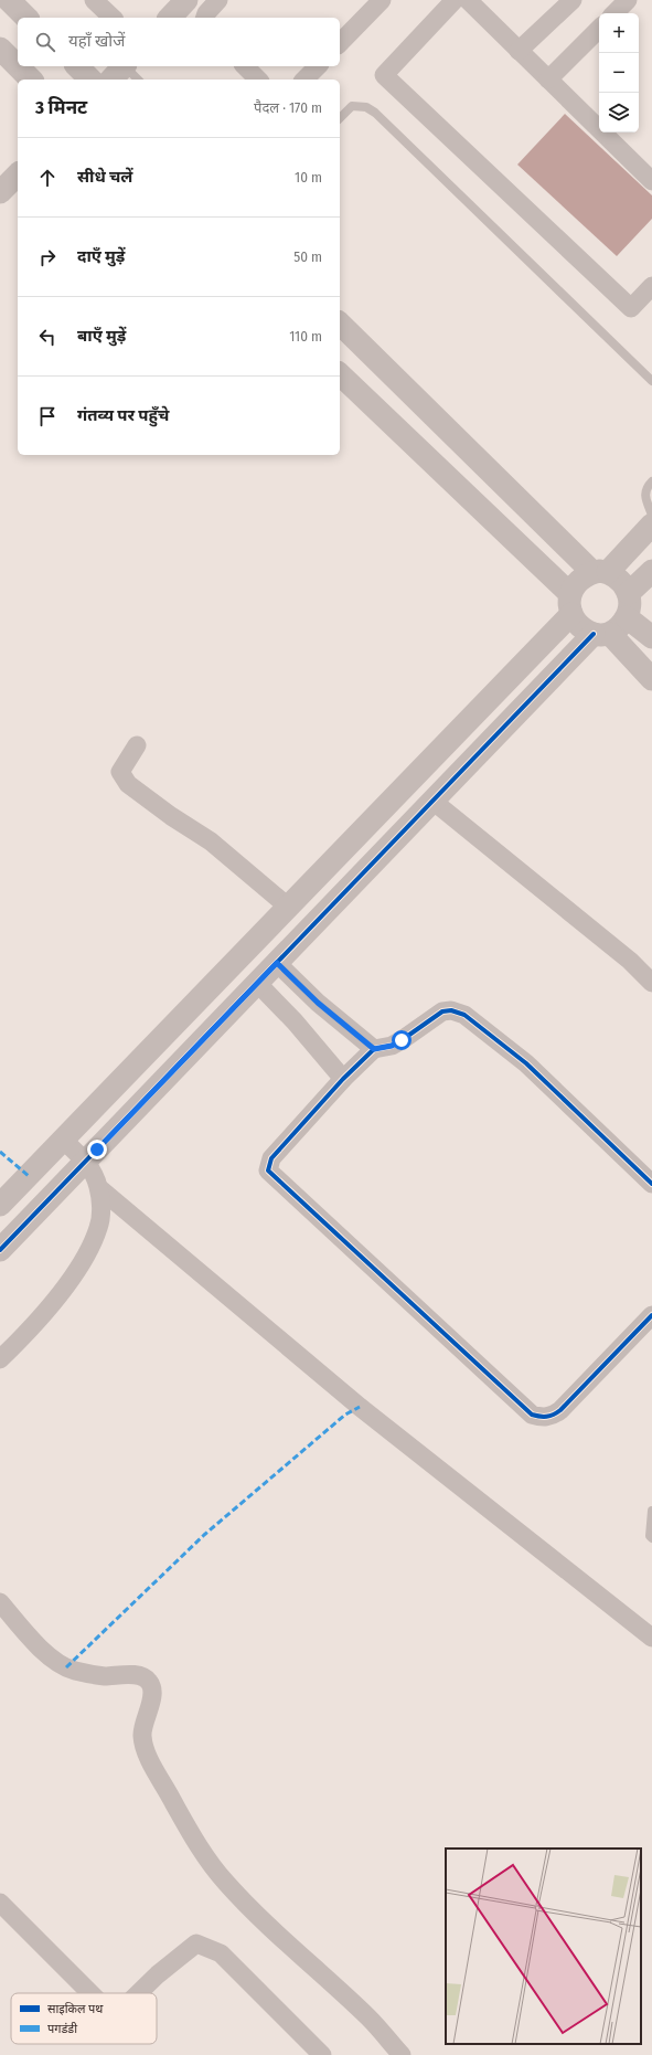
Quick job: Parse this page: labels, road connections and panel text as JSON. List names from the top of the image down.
{
  "legend": ["साइकिल पथ", "पगडंडी"],
  "page": {
    "map_buttons": ["+", "−"],
    "search": "यहाँ खोजें",
    "heading": ["3 मिनट", "पैदल · 170 m"],
    "list": [
      ["सीधे चलें", "10 m"],
      ["दाएँ मुड़ें", "50 m"],
      ["बाएँ मुड़ें", "110 m"],
      "गंतव्य पर पहुँचे"
    ]
  }
}
